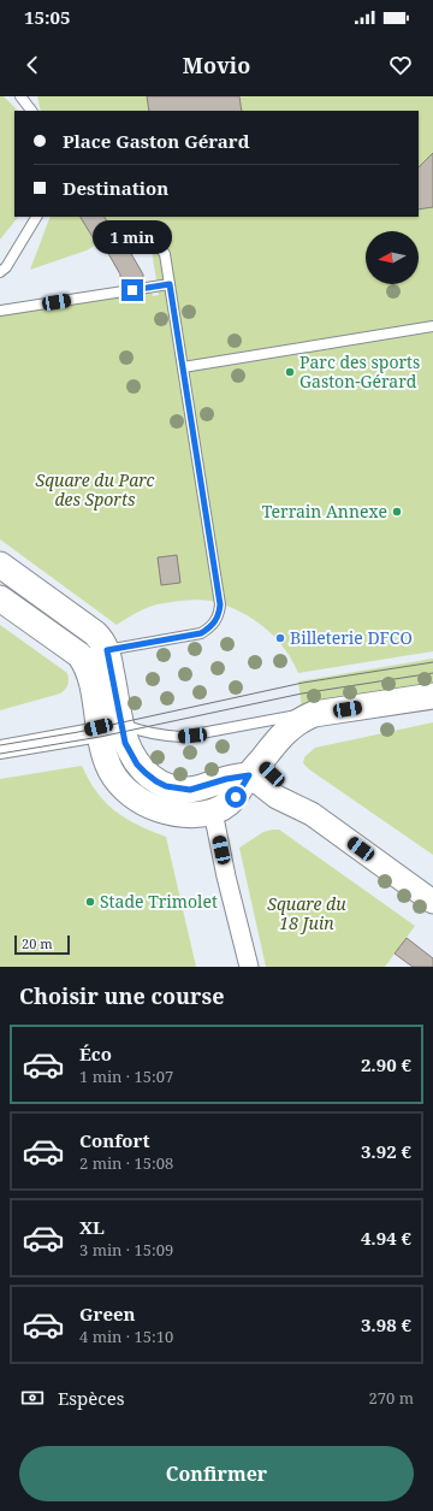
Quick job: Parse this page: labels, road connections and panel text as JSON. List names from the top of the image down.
{
  "parks": ["Square du Parc des Sports", "Square du 18 Juin"],
  "places": [
    "Parc des sports Gaston-Gérard",
    "Terrain Annexe",
    "Billeterie DFCO",
    "Stade Trimolet"
  ],
  "scale_bar": "20 m",
  "north": "left",
  "page": {
    "status": "15:05",
    "header": "Movio",
    "banner": ["Place Gaston Gérard", "Destination"],
    "bubble": "1 min",
    "scale": "20 m",
    "heading": "Choisir une course",
    "list": [
      {
        "name": "Éco",
        "note": "1 min · 15:07",
        "value": "2.90 €"
      },
      {
        "name": "Confort",
        "note": "2 min · 15:08",
        "value": "3.92 €"
      },
      {
        "name": "XL",
        "note": "3 min · 15:09",
        "value": "4.94 €"
      },
      {
        "name": "Green",
        "note": "4 min · 15:10",
        "value": "3.98 €"
      }
    ],
    "pay": ["Espèces", "270 m"],
    "buttons": "Confirmer"
  }
}
